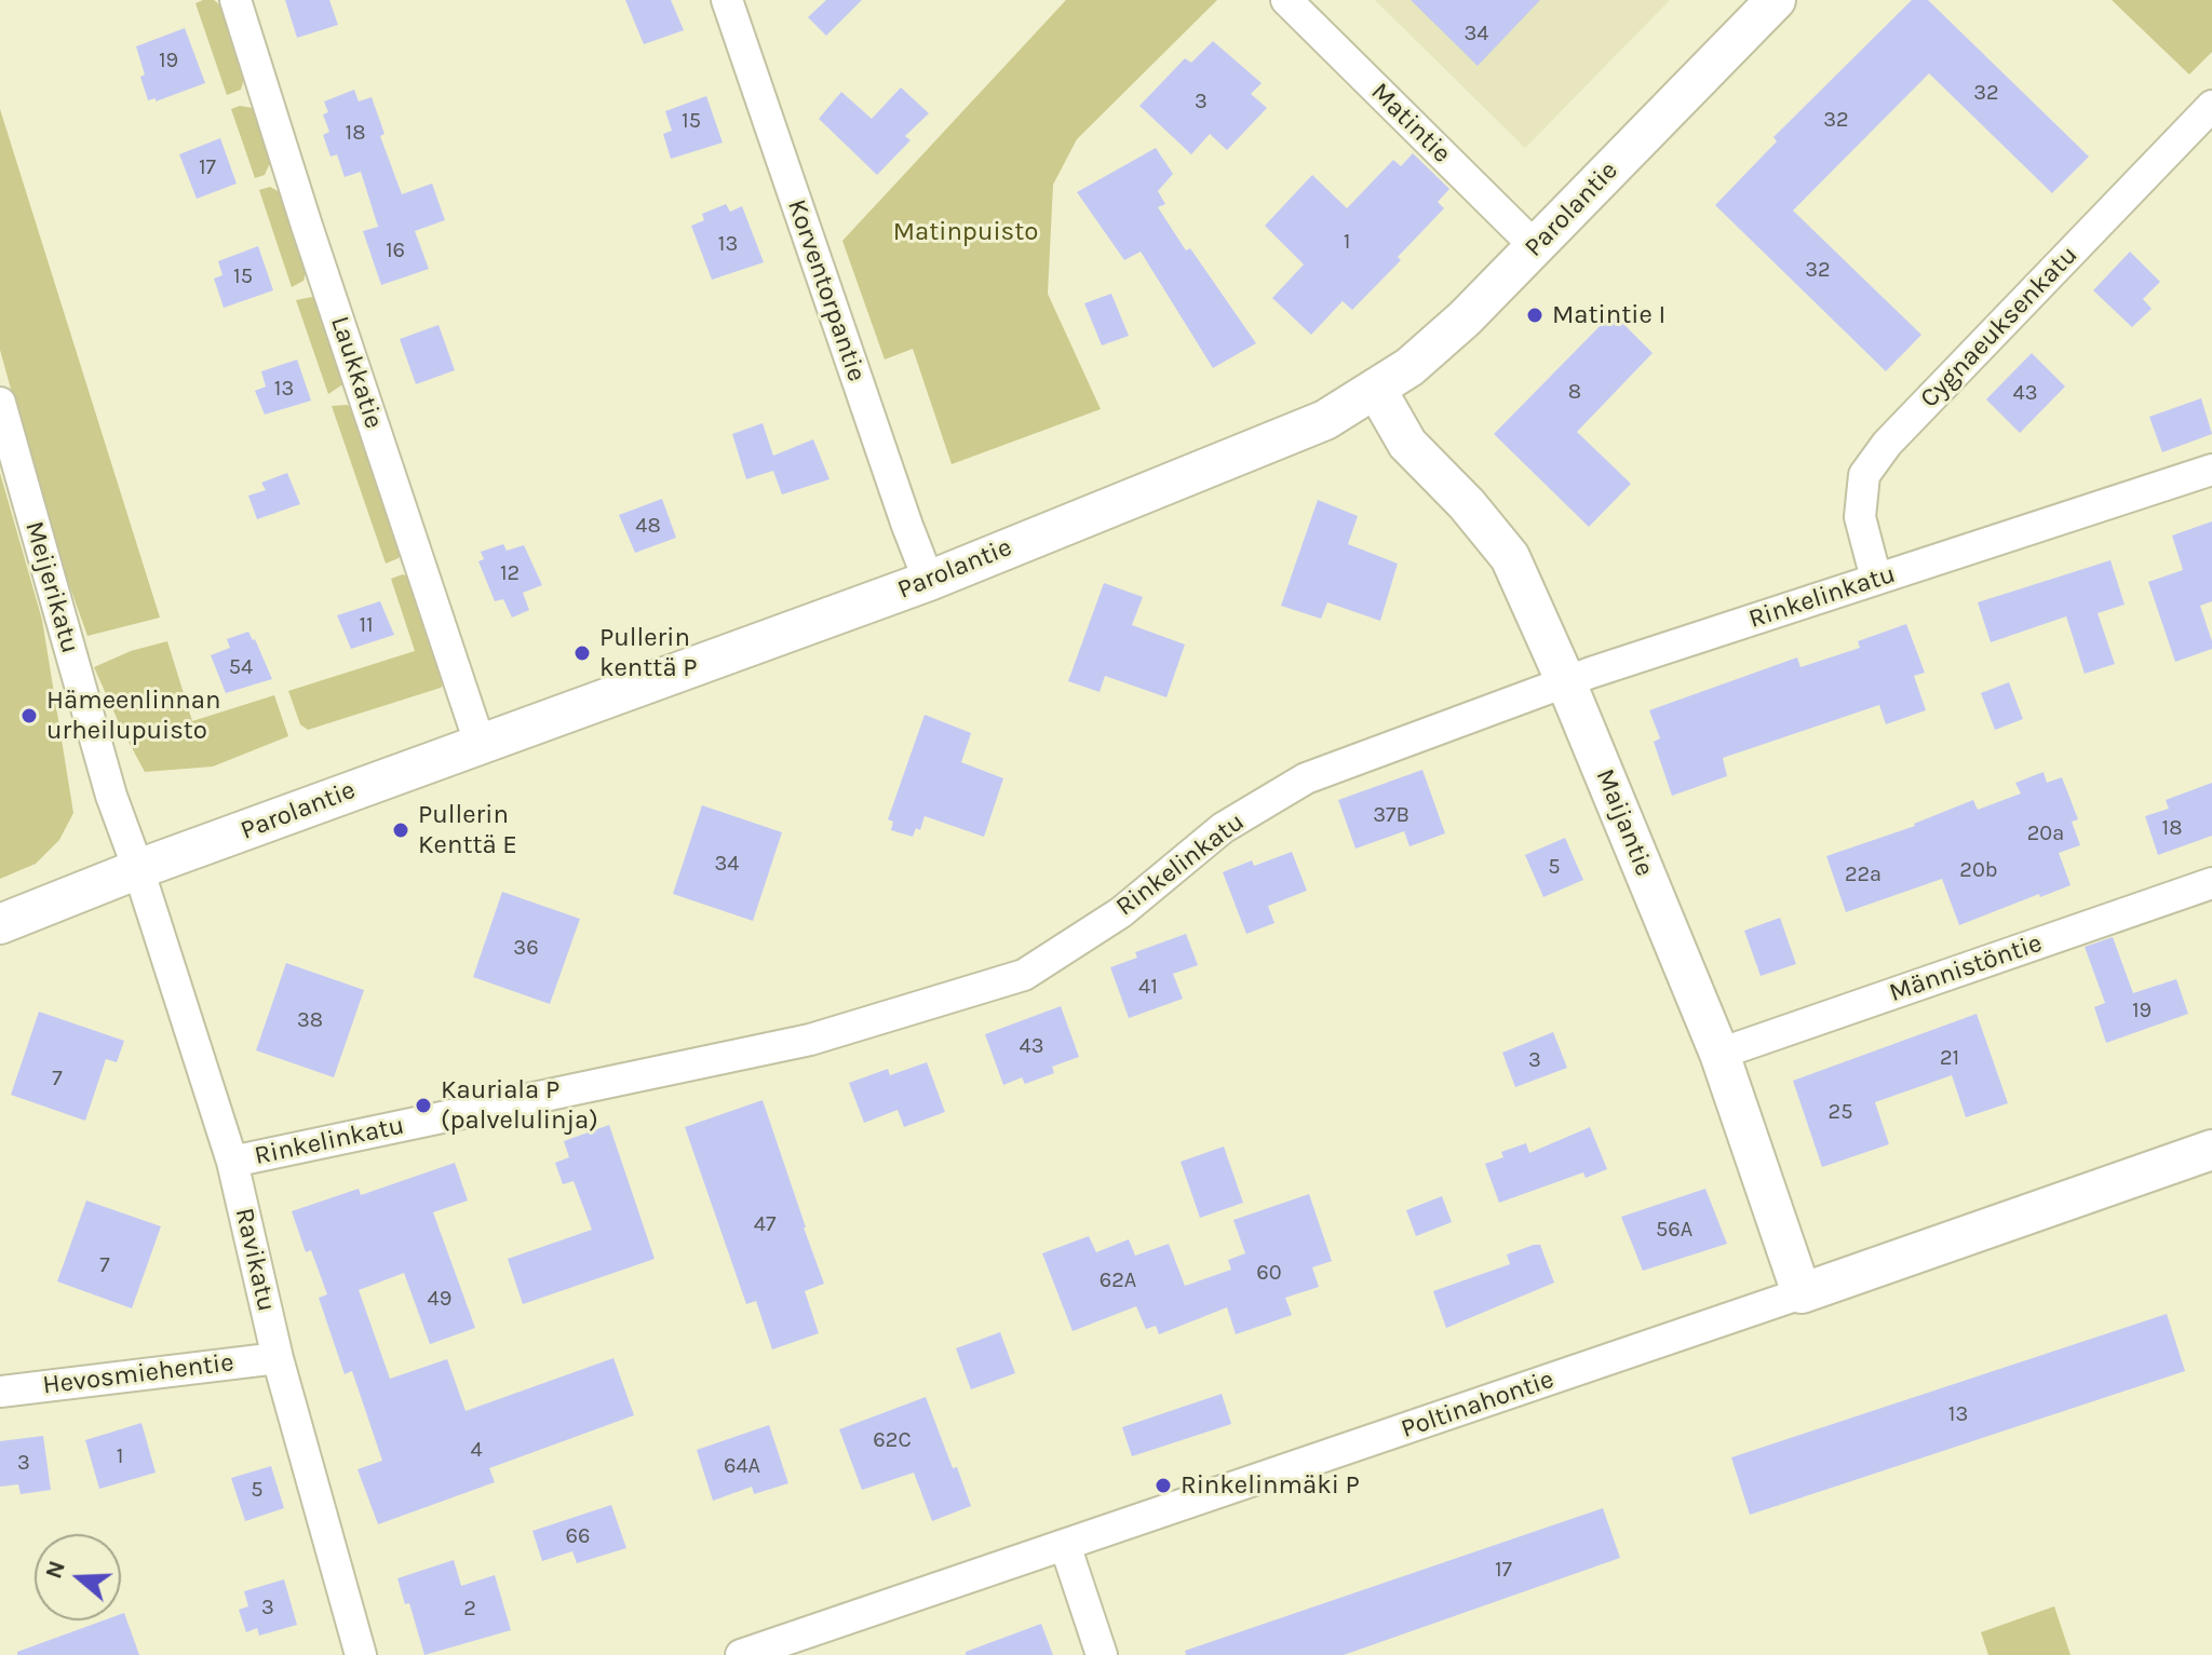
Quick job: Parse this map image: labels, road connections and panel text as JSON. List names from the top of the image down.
{
  "streets": {
    "main road": ["Parolantie", "Maijantie", "Poltinahontie"],
    "street": [
      "Matintie",
      "Korventorpantie",
      "Cygnaeuksenkatu",
      "Laukkatie",
      "Meijerikatu",
      "Rinkelinkatu",
      "Männistöntie",
      "Ravikatu",
      "Hevosmiehentie"
    ]
  },
  "crossings": [
    ["Matintie", "Parolantie"],
    ["Parolantie", "Korventorpantie"],
    ["Parolantie", "Laukkatie"],
    ["Parolantie", "Meijerikatu"],
    ["Parolantie", "Maijantie"],
    ["Parolantie", "Ravikatu"],
    ["Cygnaeuksenkatu", "Rinkelinkatu"],
    ["Meijerikatu", "Ravikatu"],
    ["Rinkelinkatu", "Maijantie"],
    ["Rinkelinkatu", "Ravikatu"],
    ["Maijantie", "Männistöntie"],
    ["Maijantie", "Poltinahontie"],
    ["Ravikatu", "Hevosmiehentie"]
  ],
  "parks": ["Matinpuisto"],
  "places": [
    "Matintie I",
    "Pullerin kenttä P",
    "Hämeenlinnan urheilupuisto",
    "Pullerin Kenttä E",
    "Kauriala P (palvelulinja)",
    "Rinkelinmäki P"
  ],
  "house_numbers": [
    "34",
    "19",
    "32",
    "3",
    "32",
    "15",
    "18",
    "17",
    "1",
    "13",
    "16",
    "32",
    "15",
    "13",
    "8",
    "43",
    "48",
    "12",
    "11",
    "54",
    "37B",
    "18",
    "20a",
    "34",
    "5",
    "20b",
    "22a",
    "36",
    "41",
    "19",
    "38",
    "43",
    "21",
    "3",
    "7",
    "25",
    "47",
    "56A",
    "7",
    "60",
    "62A",
    "49",
    "13",
    "62C",
    "4",
    "1",
    "3",
    "64A",
    "5",
    "66",
    "17",
    "3",
    "2"
  ],
  "north": "left"
}
